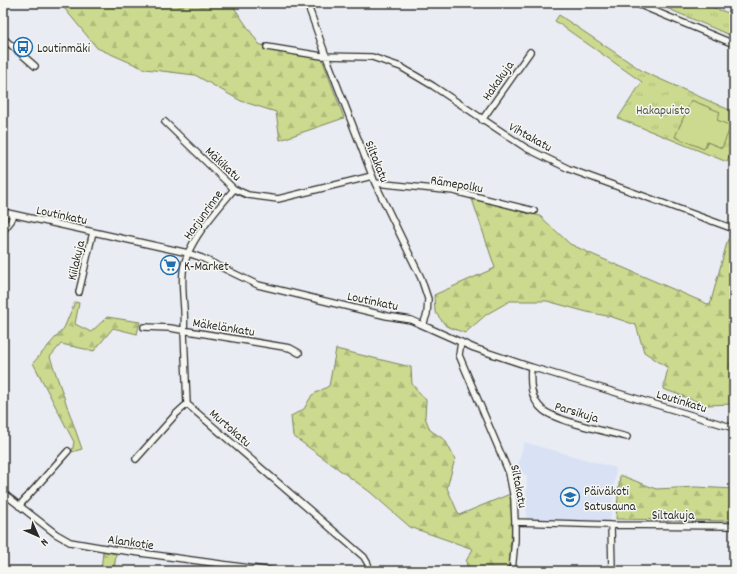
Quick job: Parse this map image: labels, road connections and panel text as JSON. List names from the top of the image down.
{
  "streets": {
    "street": [
      "Hakakuja",
      "Vihtakatu",
      "Siltakatu",
      "Mäkikatu",
      "Rämepolku",
      "Loutinkatu",
      "Harjunrinne",
      "Kiilakuja",
      "Mäkelänkatu",
      "Parsikuja",
      "Murtokatu",
      "Siltakuja",
      "Alankotie"
    ]
  },
  "crossings": [
    ["Hakakuja", "Vihtakatu"],
    ["Vihtakatu", "Siltakatu"],
    ["Siltakatu", "Mäkikatu"],
    ["Siltakatu", "Rämepolku"],
    ["Siltakatu", "Loutinkatu"],
    ["Siltakatu", "Siltakuja"],
    ["Mäkikatu", "Harjunrinne"],
    ["Loutinkatu", "Harjunrinne"],
    ["Loutinkatu", "Kiilakuja"],
    ["Loutinkatu", "Parsikuja"]
  ],
  "parks": ["Hakapuisto"],
  "places": {
    "bus stop": ["Loutinmäki"],
    "supermarket": ["K-Market"],
    "school or university": ["Päiväkoti Satusauna"]
  },
  "north": "bottom right"
}
